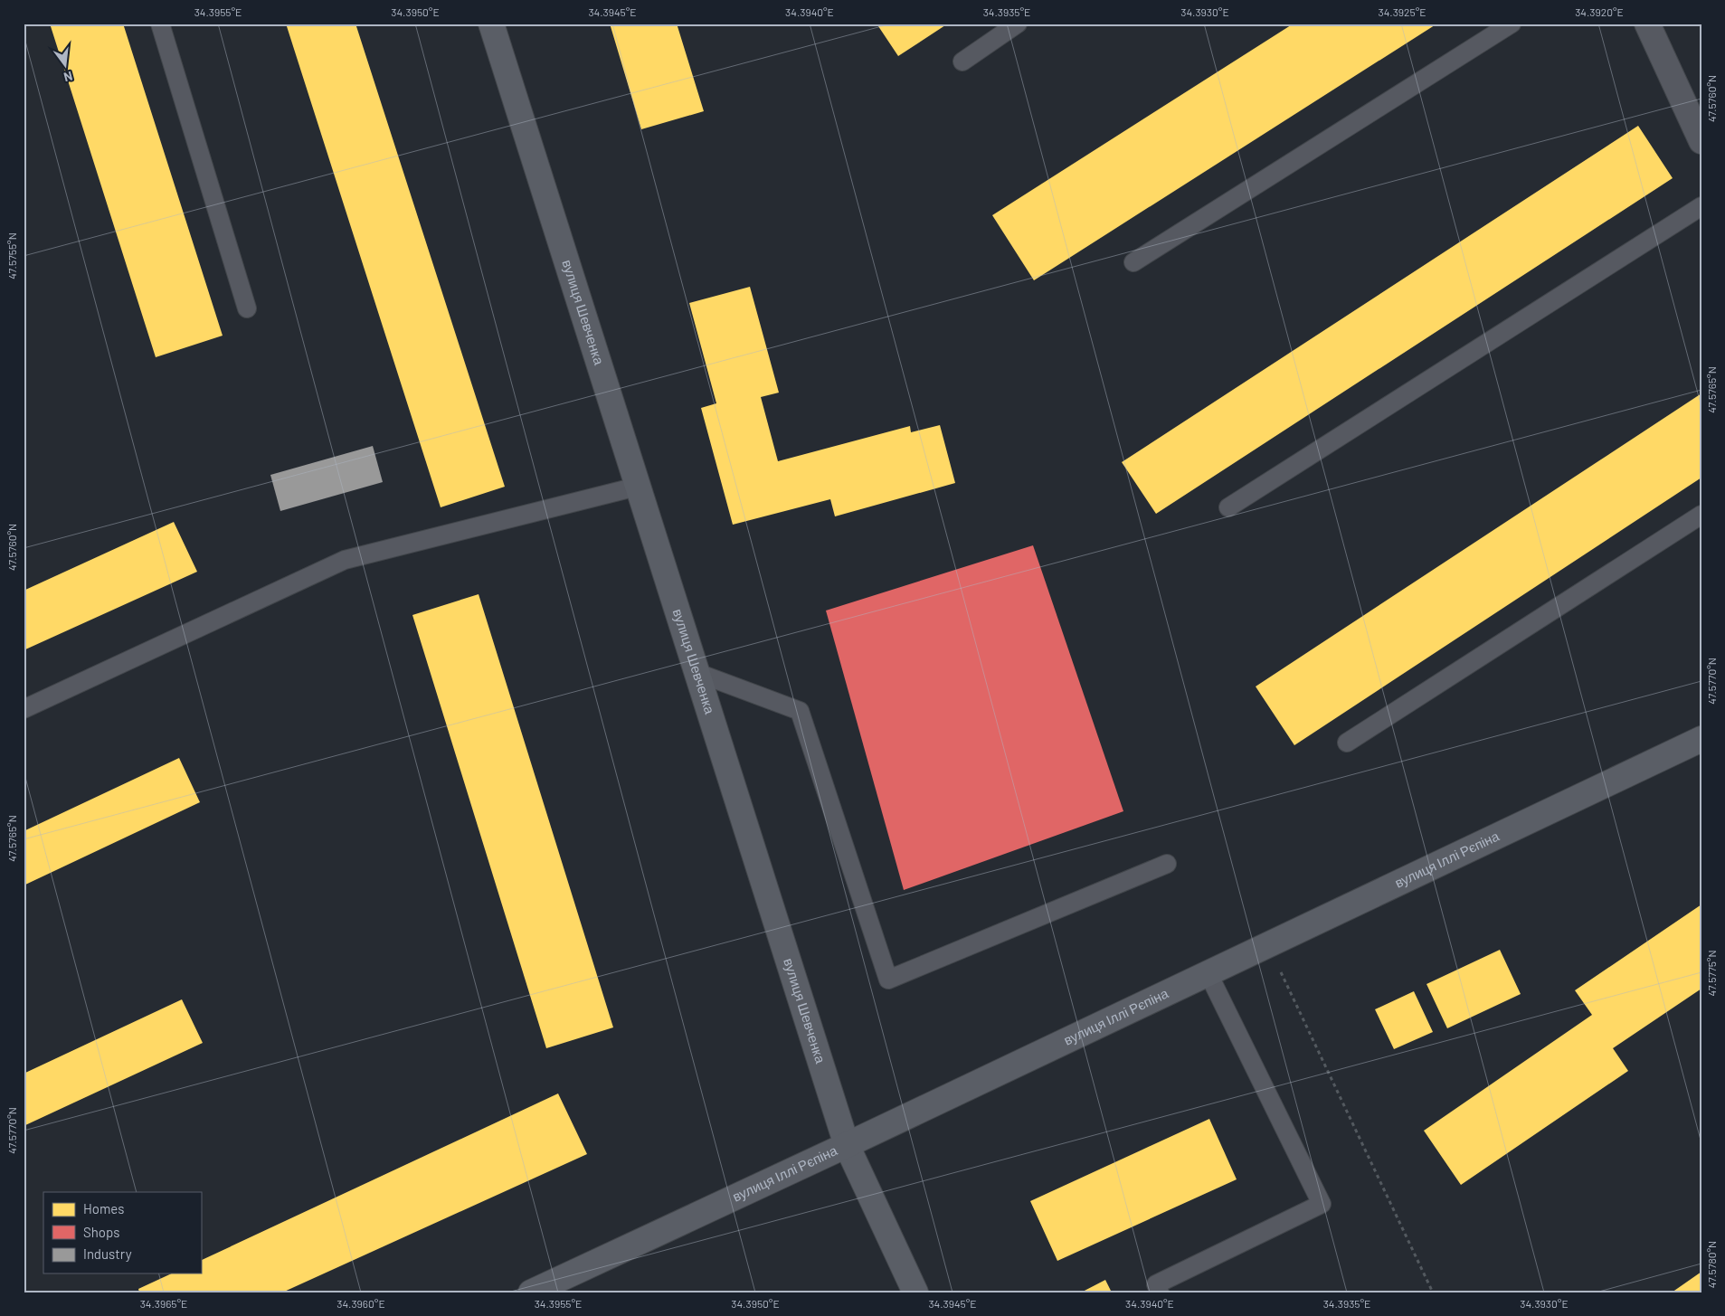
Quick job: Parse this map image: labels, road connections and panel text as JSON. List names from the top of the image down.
{
  "streets": {
    "street": ["вулиця Шевченка", "вулиця Іллі Рєпіна"]
  },
  "crossings": [
    ["вулиця Шевченка", "вулиця Іллі Рєпіна"]
  ],
  "legend": ["Homes", "Shops", "Industry"],
  "north": "bottom",
  "coordinates": [
    "34.3955°E",
    "34.3950°E",
    "34.3945°E",
    "34.3940°E",
    "34.3935°E",
    "34.3930°E",
    "34.3925°E",
    "34.3920°E",
    "47.5760°N",
    "47.5755°N",
    "47.5765°N",
    "47.5770°N",
    "47.5775°N",
    "47.5780°N",
    "34.3965°E",
    "34.3960°E"
  ]
}
